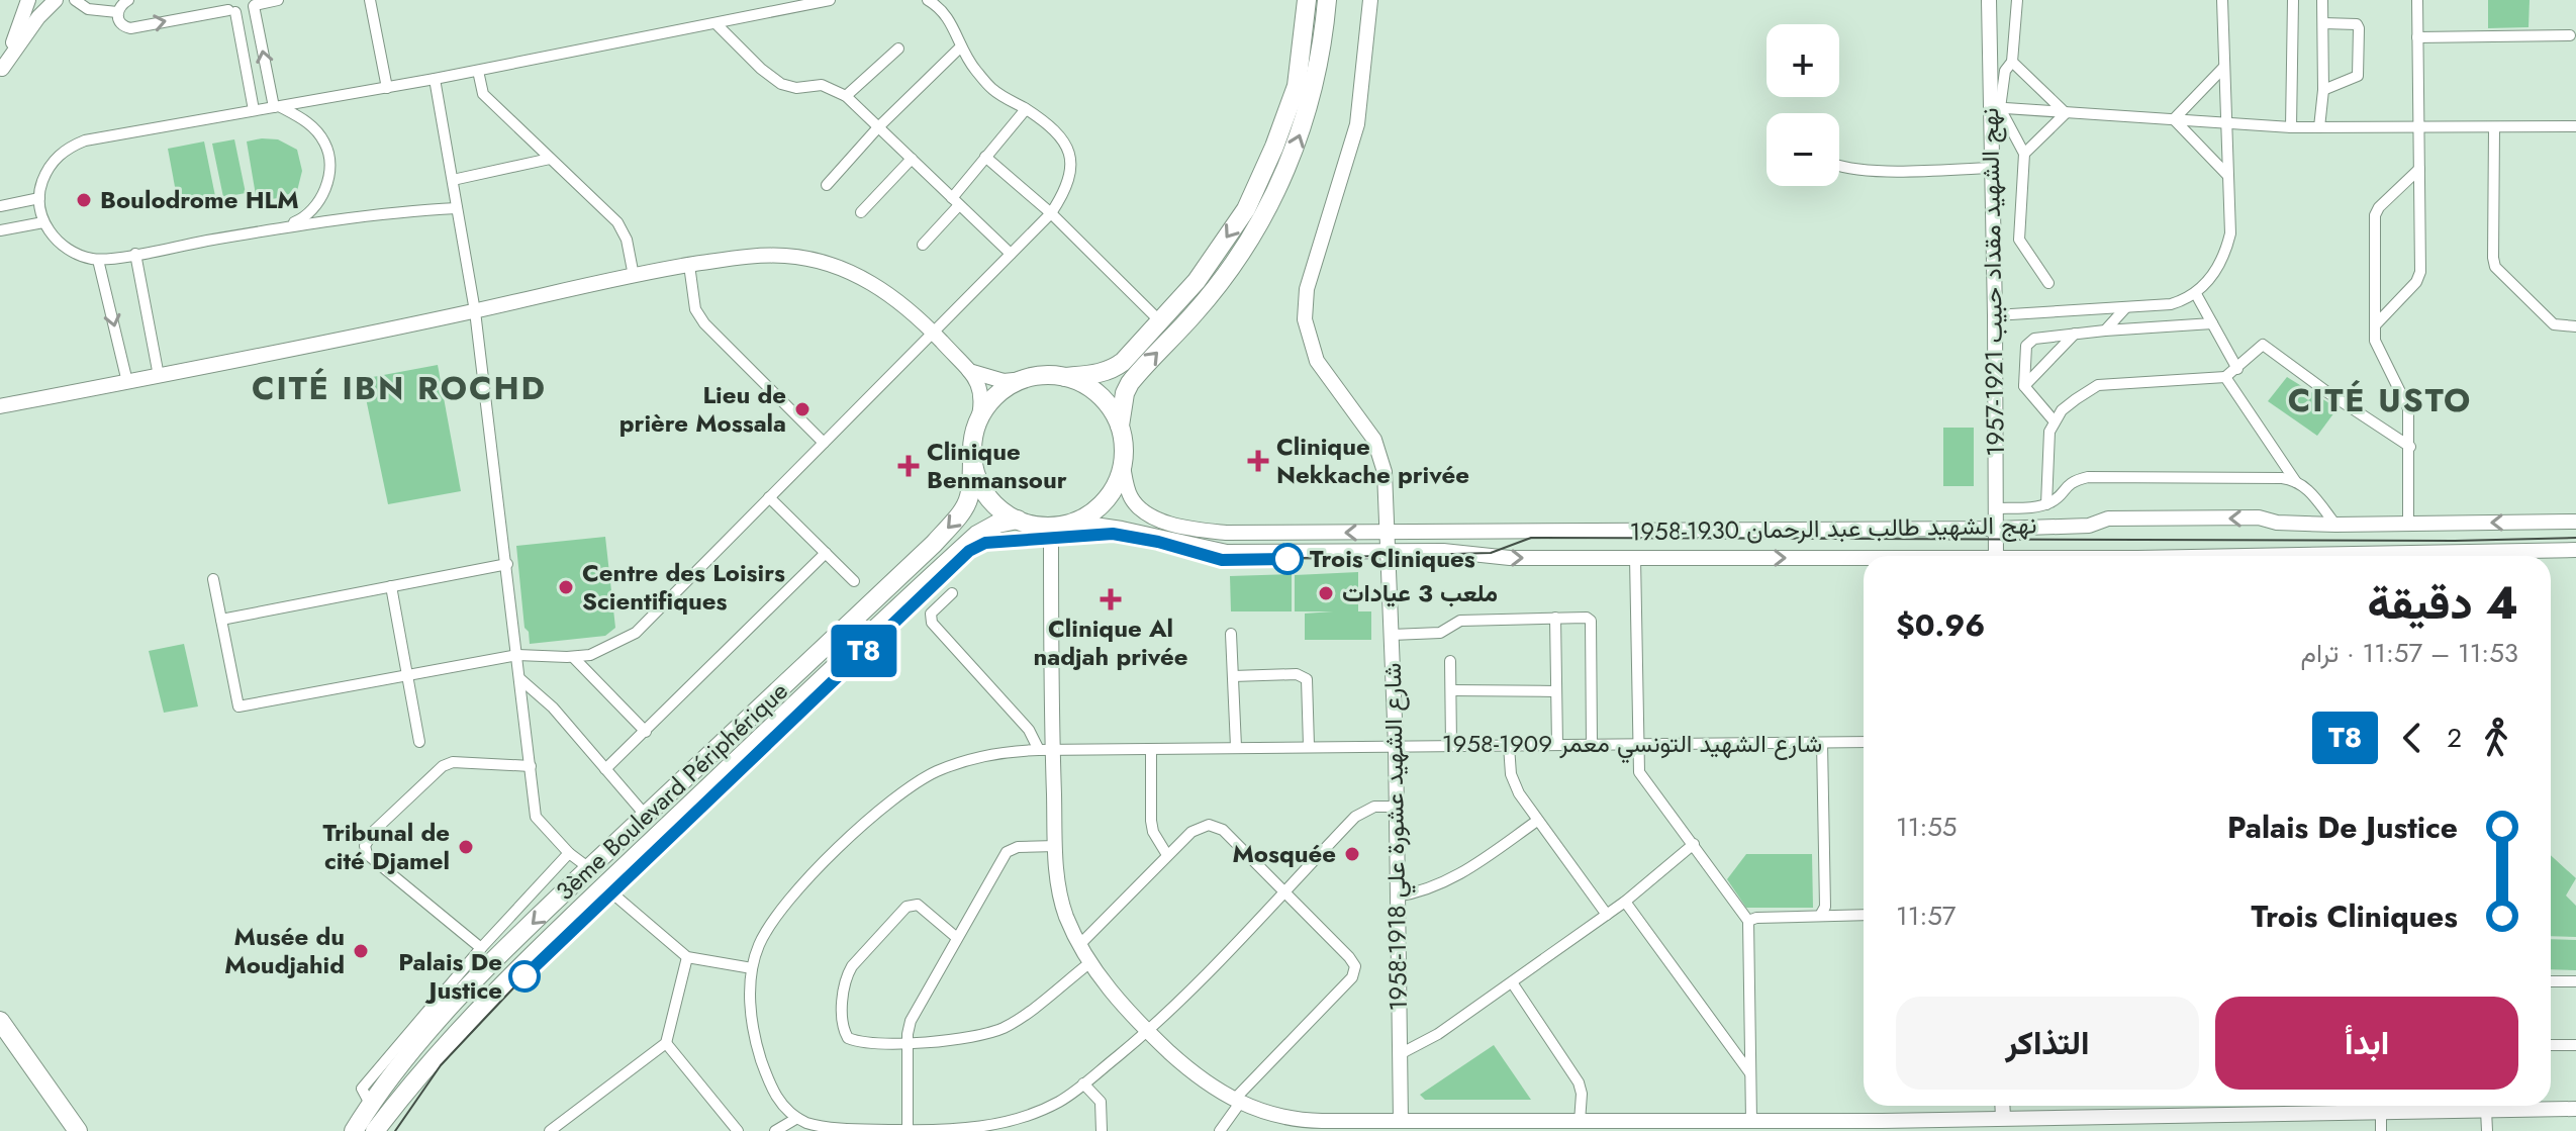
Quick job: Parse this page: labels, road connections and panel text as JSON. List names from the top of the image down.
{
  "streets": {
    "highway": ["3ème Boulevard Périphérique"],
    "street": [
      "نهج الشهيد مقداد حبيب 1921-1957",
      "نهج الشهيد طالب عبد الرحمان 1930-1958",
      "شارع الشهيد التونسي معمر 1909-1958",
      "شارع الشهيد عشورة علي 1918-1958"
    ]
  },
  "crossings": [
    ["نهج الشهيد مقداد حبيب 1921-1957", "نهج الشهيد طالب عبد الرحمان 1930-1958"],
    ["نهج الشهيد طالب عبد الرحمان 1930-1958", "3ème Boulevard Périphérique"],
    ["نهج الشهيد طالب عبد الرحمان 1930-1958", "شارع الشهيد عشورة علي 1918-1958"],
    ["شارع الشهيد التونسي معمر 1909-1958", "شارع الشهيد عشورة علي 1918-1958"]
  ],
  "districts": ["CITÉ IBN ROCHD", "CITÉ USTO"],
  "places": {
    "other": [
      "Boulodrome HLM",
      "Lieu de prière Mossala",
      "Trois Cliniques",
      "Centre des Loisirs Scientifiques",
      "ملعب 3 عيادات",
      "Tribunal de cité Djamel",
      "Mosquée",
      "Musée du Moudjahid",
      "Palais De Justice"
    ],
    "health": ["Clinique Nekkache privée", "Clinique Benmansour", "Clinique Al nadjah privée"]
  },
  "lines": ["tram line T8"],
  "page": {
    "on_map": "T8",
    "map_buttons": ["+", "−"],
    "heading": ["4 دقيقة", "11:53 – 11:57 · ترام", "$0.96"],
    "legs": ["2", "T8"],
    "list": [
      {
        "name": "Palais De Justice",
        "value": "11:55"
      },
      {
        "name": "Trois Cliniques",
        "value": "11:57"
      }
    ],
    "buttons": ["ابدأ", "التذاكر"]
  }
}
